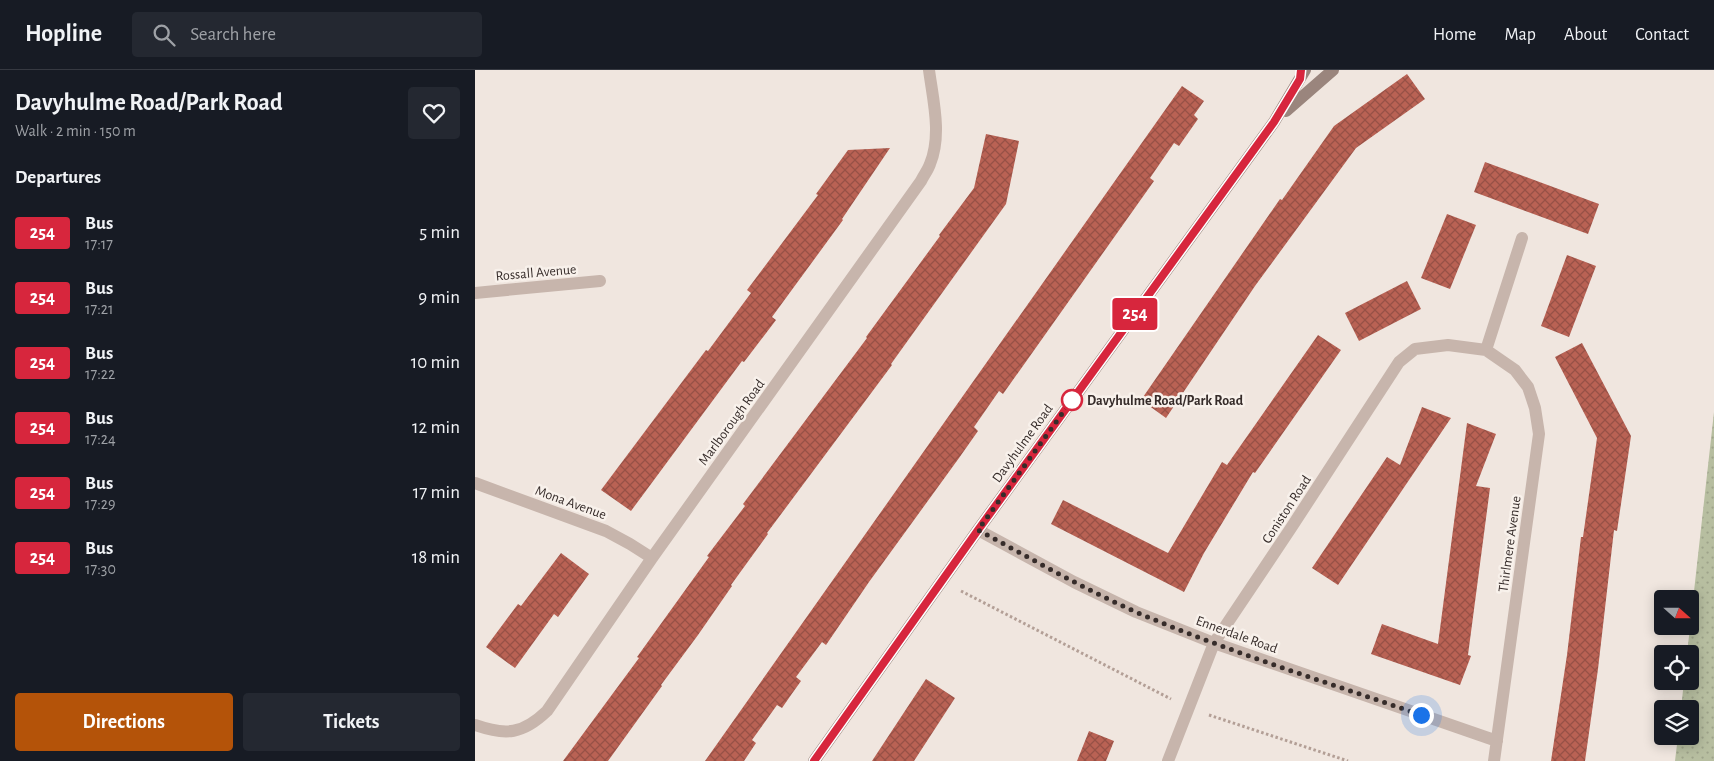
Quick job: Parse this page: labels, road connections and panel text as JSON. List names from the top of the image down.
{
  "streets": {
    "street": [
      "Rossall Avenue",
      "Marlborough Road",
      "Davyhulme Road",
      "Mona Avenue",
      "Coniston Road",
      "Thirlmere Avenue",
      "Ennerdale Road"
    ]
  },
  "crossings": [
    ["Marlborough Road", "Mona Avenue"],
    ["Davyhulme Road", "Ennerdale Road"],
    ["Coniston Road", "Thirlmere Avenue"],
    ["Coniston Road", "Ennerdale Road"],
    ["Thirlmere Avenue", "Ennerdale Road"]
  ],
  "places": ["Davyhulme Road/Park Road"],
  "lines": ["bus line 254"],
  "north": "right",
  "page": {
    "header": "Hopline",
    "search": "Search here",
    "nav": [
      "Home",
      "Map",
      "About",
      "Contact"
    ],
    "heading": [
      ["Davyhulme Road/Park Road", "Walk · 2 min · 150 m"],
      "Departures"
    ],
    "on_map": "254",
    "list": [
      {
        "mark": "254",
        "name": "Bus",
        "note": "17:17",
        "value": "5 min"
      },
      {
        "mark": "254",
        "name": "Bus",
        "note": "17:21",
        "value": "9 min"
      },
      {
        "mark": "254",
        "name": "Bus",
        "note": "17:22",
        "value": "10 min"
      },
      {
        "mark": "254",
        "name": "Bus",
        "note": "17:24",
        "value": "12 min"
      },
      {
        "mark": "254",
        "name": "Bus",
        "note": "17:29",
        "value": "17 min"
      },
      {
        "mark": "254",
        "name": "Bus",
        "note": "17:30",
        "value": "18 min"
      }
    ],
    "buttons": ["Directions", "Tickets"]
  }
}
